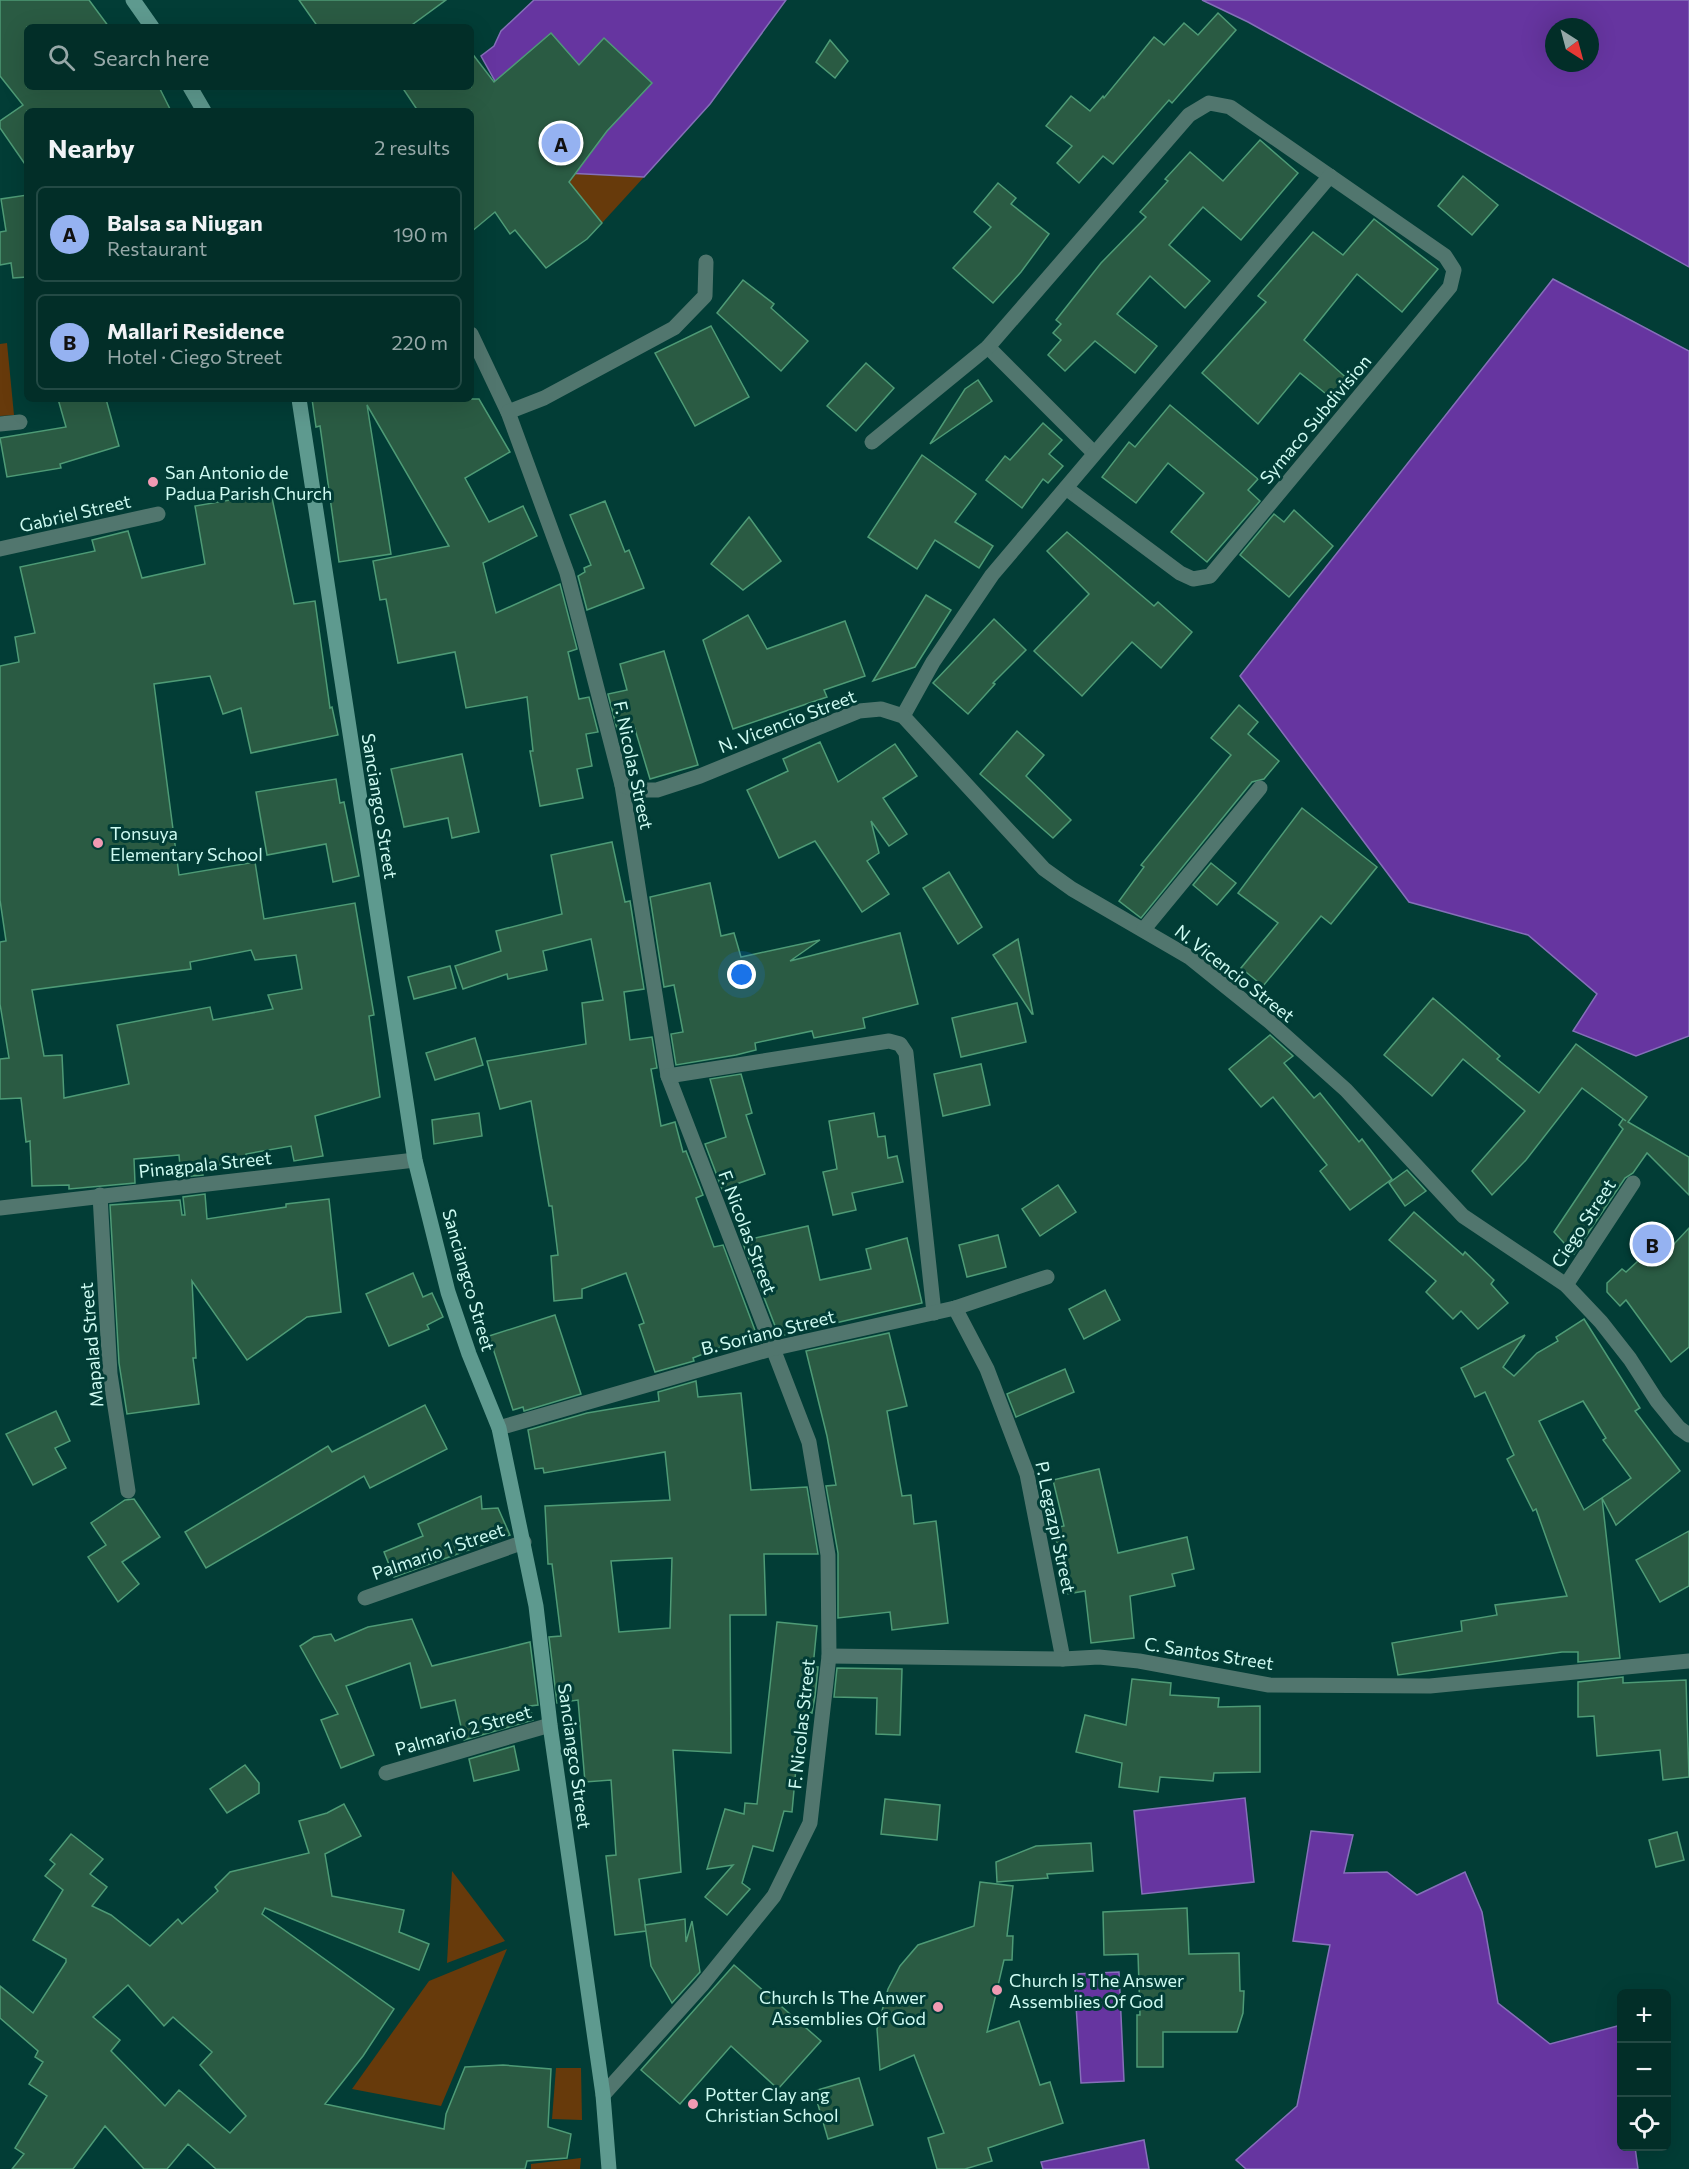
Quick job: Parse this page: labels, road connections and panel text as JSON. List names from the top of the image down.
{
  "streets": {
    "main road": ["Sanciangco Street"],
    "street": [
      "Symaco Subdivision",
      "Gabriel Street",
      "N. Vicencio Street",
      "F. Nicolas Street",
      "Pinagpala Street",
      "Ciego Street",
      "B. Soriano Street",
      "Mapalad Street",
      "P. Legazpi Street",
      "Palmario 1 Street",
      "C. Santos Street",
      "Palmario 2 Street"
    ]
  },
  "crossings": [
    ["N. Vicencio Street", "F. Nicolas Street"],
    ["N. Vicencio Street", "Ciego Street"],
    ["F. Nicolas Street", "Sanciangco Street"],
    ["F. Nicolas Street", "B. Soriano Street"],
    ["F. Nicolas Street", "C. Santos Street"],
    ["Sanciangco Street", "Pinagpala Street"],
    ["Sanciangco Street", "B. Soriano Street"],
    ["Sanciangco Street", "Palmario 1 Street"],
    ["Sanciangco Street", "Palmario 2 Street"],
    ["Pinagpala Street", "Mapalad Street"],
    ["B. Soriano Street", "P. Legazpi Street"],
    ["P. Legazpi Street", "C. Santos Street"]
  ],
  "places": [
    "San Antonio de Padua Parish Church",
    "Tonsuya Elementary School",
    "Church Is The Answer Assemblies Of God",
    "Church Is The Anwer Assemblies Of God",
    "Potter Clay ang Christian School"
  ],
  "north": "bottom right",
  "page": {
    "search": "Search here",
    "heading": ["Nearby", "2 results"],
    "pins": ["A", "B"],
    "list": [
      {
        "mark": "A",
        "name": "Balsa sa Niugan",
        "note": "Restaurant",
        "value": "190 m"
      },
      {
        "mark": "B",
        "name": "Mallari Residence",
        "note": "Hotel · Ciego Street",
        "value": "220 m"
      }
    ],
    "map_buttons": ["+", "−"]
  }
}
